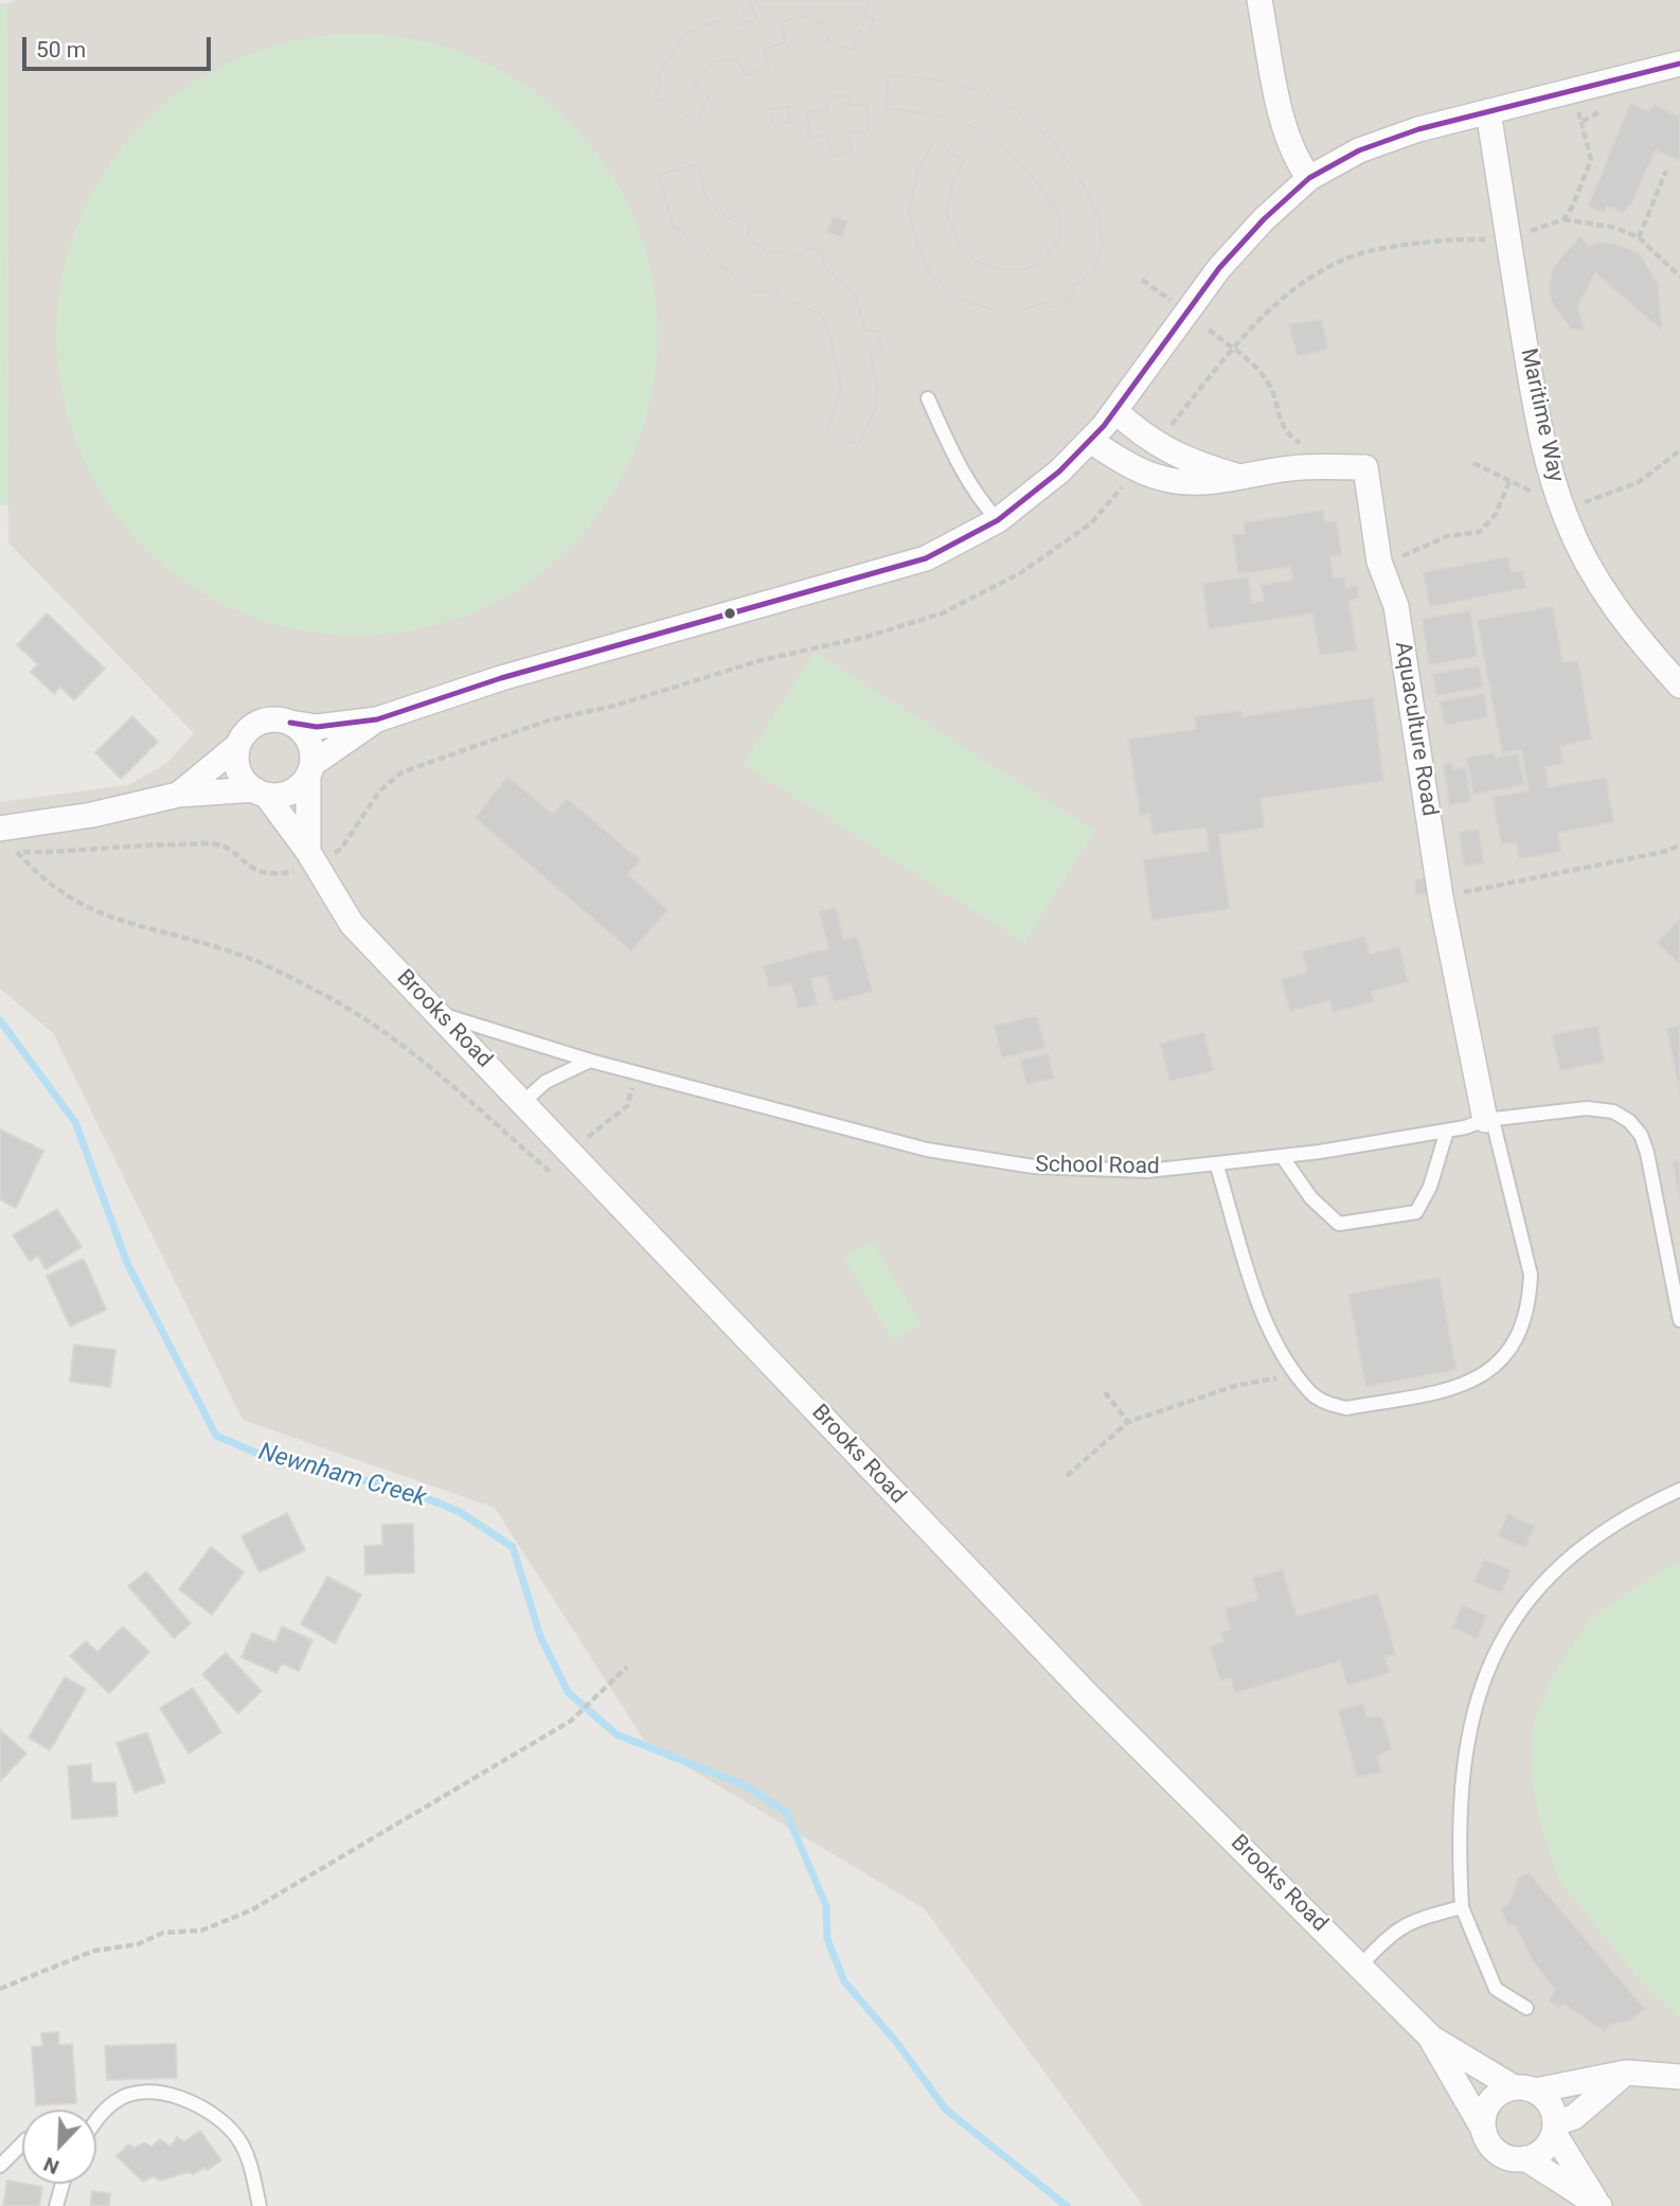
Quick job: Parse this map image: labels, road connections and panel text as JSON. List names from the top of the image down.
{
  "streets": {
    "street": ["Maritime Way", "Aquaculture Road", "Brooks Road"],
    "lane": ["School Road"]
  },
  "crossings": [
    ["Aquaculture Road", "School Road"],
    ["Brooks Road", "School Road"]
  ],
  "water": ["Newnham Creek"],
  "scale_bar": "50 m",
  "north": "bottom left"
}
